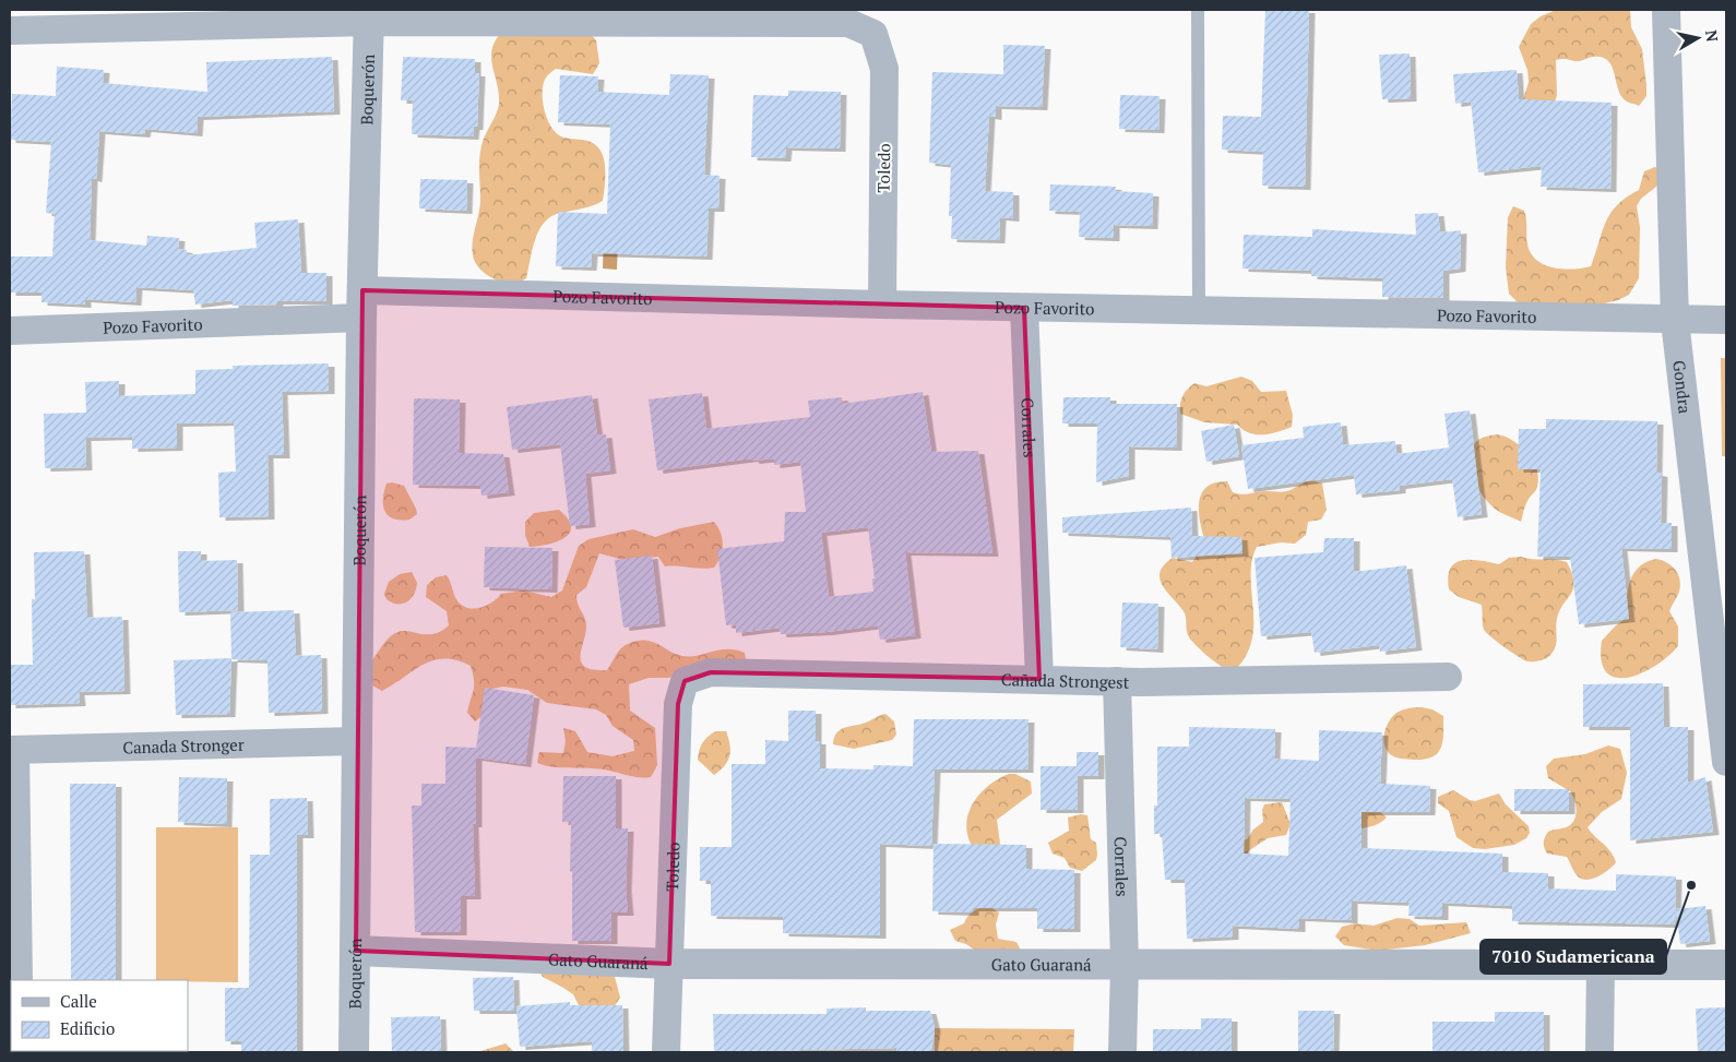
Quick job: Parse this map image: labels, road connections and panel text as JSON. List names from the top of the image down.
{
  "streets": {
    "street": [
      "Boquerón",
      "Toledo",
      "Pozo Favorito",
      "Gondra",
      "Corrales",
      "Cañada Strongest",
      "Canada Stronger",
      "Gato Guaraná"
    ]
  },
  "crossings": [
    ["Boquerón", "Toledo"],
    ["Boquerón", "Pozo Favorito"],
    ["Boquerón", "Canada Stronger"],
    ["Boquerón", "Gato Guaraná"],
    ["Toledo", "Pozo Favorito"],
    ["Toledo", "Cañada Strongest"],
    ["Toledo", "Gato Guaraná"],
    ["Pozo Favorito", "Gondra"],
    ["Pozo Favorito", "Corrales"],
    ["Corrales", "Cañada Strongest"],
    ["Corrales", "Gato Guaraná"]
  ],
  "places": ["7010 Sudamericana"],
  "legend": ["Calle", "Edificio"],
  "north": "right"
}
